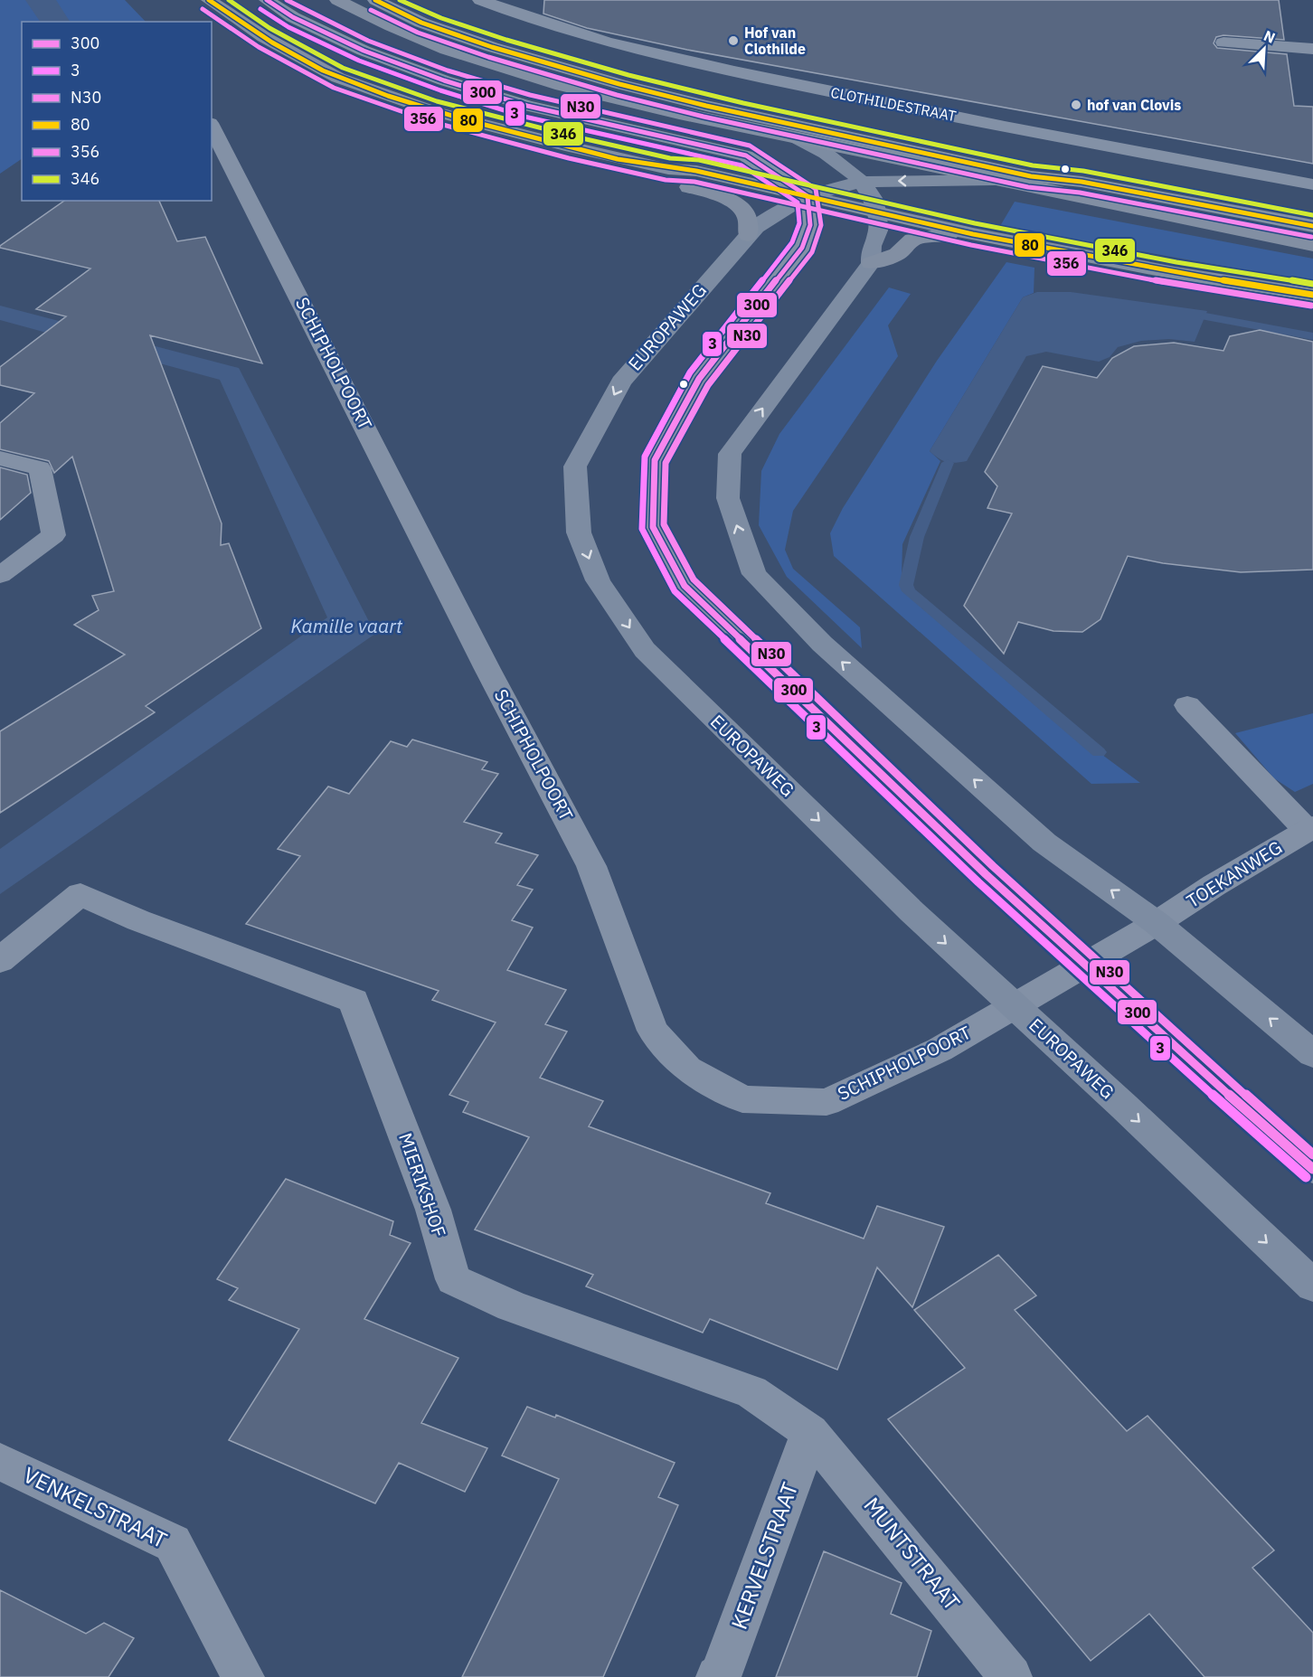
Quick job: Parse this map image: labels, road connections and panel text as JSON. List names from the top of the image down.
{
  "streets": {
    "main road": ["EUROPAWEG"],
    "street": [
      "CLOTHILDESTRAAT",
      "SCHIPHOLPOORT",
      "TOEKANWEG",
      "MIERIKSHOF",
      "VENKELSTRAAT",
      "MUNTSTRAAT",
      "KERVELSTRAAT"
    ]
  },
  "crossings": [
    ["EUROPAWEG", "SCHIPHOLPOORT"],
    ["SCHIPHOLPOORT", "TOEKANWEG"],
    ["MIERIKSHOF", "MUNTSTRAAT"],
    ["MIERIKSHOF", "KERVELSTRAAT"],
    ["MUNTSTRAAT", "KERVELSTRAAT"]
  ],
  "water": ["Kamille vaart"],
  "places": ["Hof van Clothilde", "hof van Clovis"],
  "lines": [
    "transit line 300",
    "transit line N30",
    "transit line 80",
    "transit line 346",
    "transit line 3",
    "transit line 356"
  ],
  "legend": [
    "300",
    "3",
    "N30",
    "80",
    "356",
    "346"
  ],
  "north": "top right"
}
